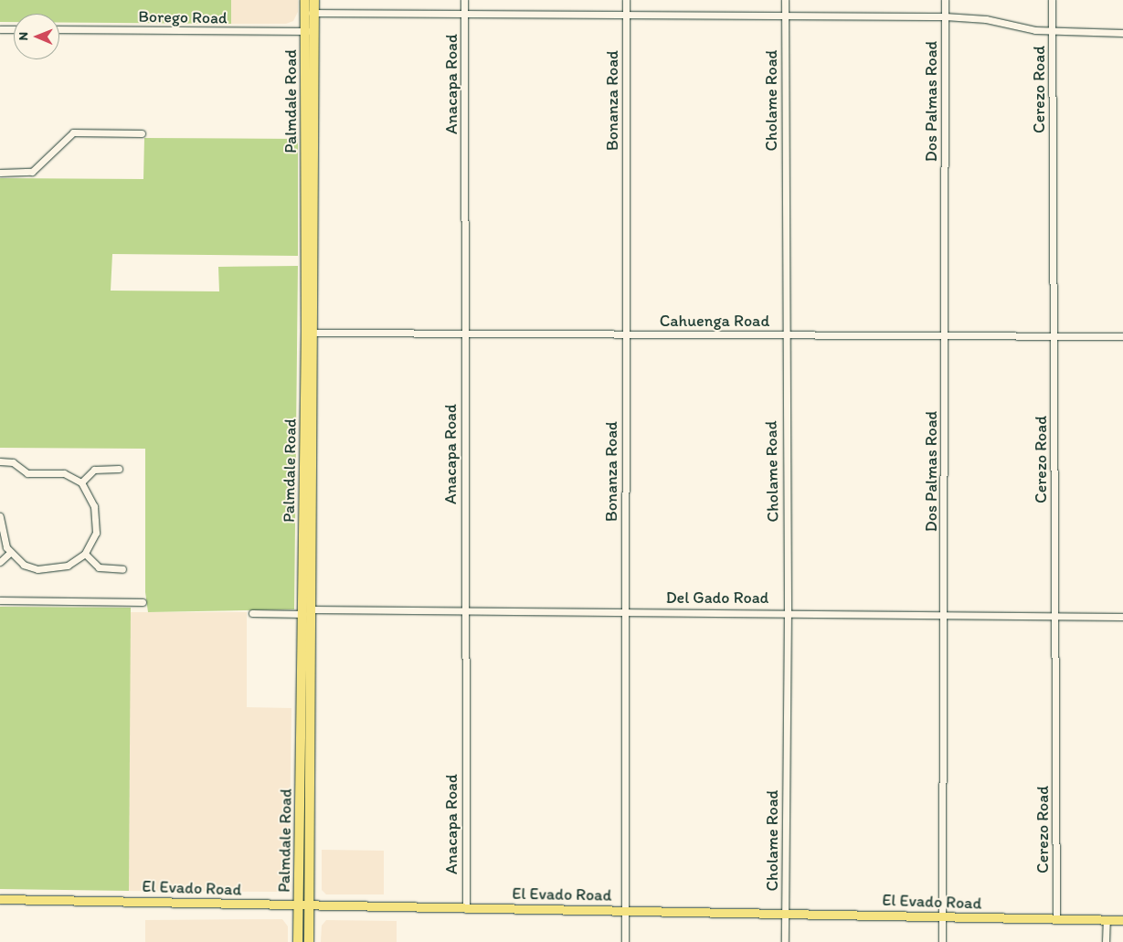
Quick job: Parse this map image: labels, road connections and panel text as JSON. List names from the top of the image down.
{
  "streets": {
    "highway": ["Palmdale Road"],
    "main road": ["El Evado Road"],
    "street": [
      "Borego Road",
      "Anacapa Road",
      "Cerezo Road",
      "Bonanza Road",
      "Cholame Road",
      "Dos Palmas Road",
      "Cahuenga Road",
      "Del Gado Road"
    ]
  },
  "crossings": [
    ["Borego Road", "Palmdale Road"],
    ["Anacapa Road", "Cahuenga Road"],
    ["Anacapa Road", "Del Gado Road"],
    ["Anacapa Road", "El Evado Road"],
    ["Cerezo Road", "Cahuenga Road"],
    ["Cerezo Road", "Del Gado Road"],
    ["Cerezo Road", "El Evado Road"],
    ["Bonanza Road", "Cahuenga Road"],
    ["Bonanza Road", "Del Gado Road"],
    ["Bonanza Road", "El Evado Road"],
    ["Cholame Road", "Cahuenga Road"],
    ["Cholame Road", "Del Gado Road"],
    ["Cholame Road", "El Evado Road"],
    ["Palmdale Road", "Cahuenga Road"],
    ["Palmdale Road", "Del Gado Road"],
    ["Palmdale Road", "El Evado Road"],
    ["Dos Palmas Road", "Cahuenga Road"],
    ["Dos Palmas Road", "Del Gado Road"],
    ["Dos Palmas Road", "El Evado Road"]
  ],
  "north": "left"
}
